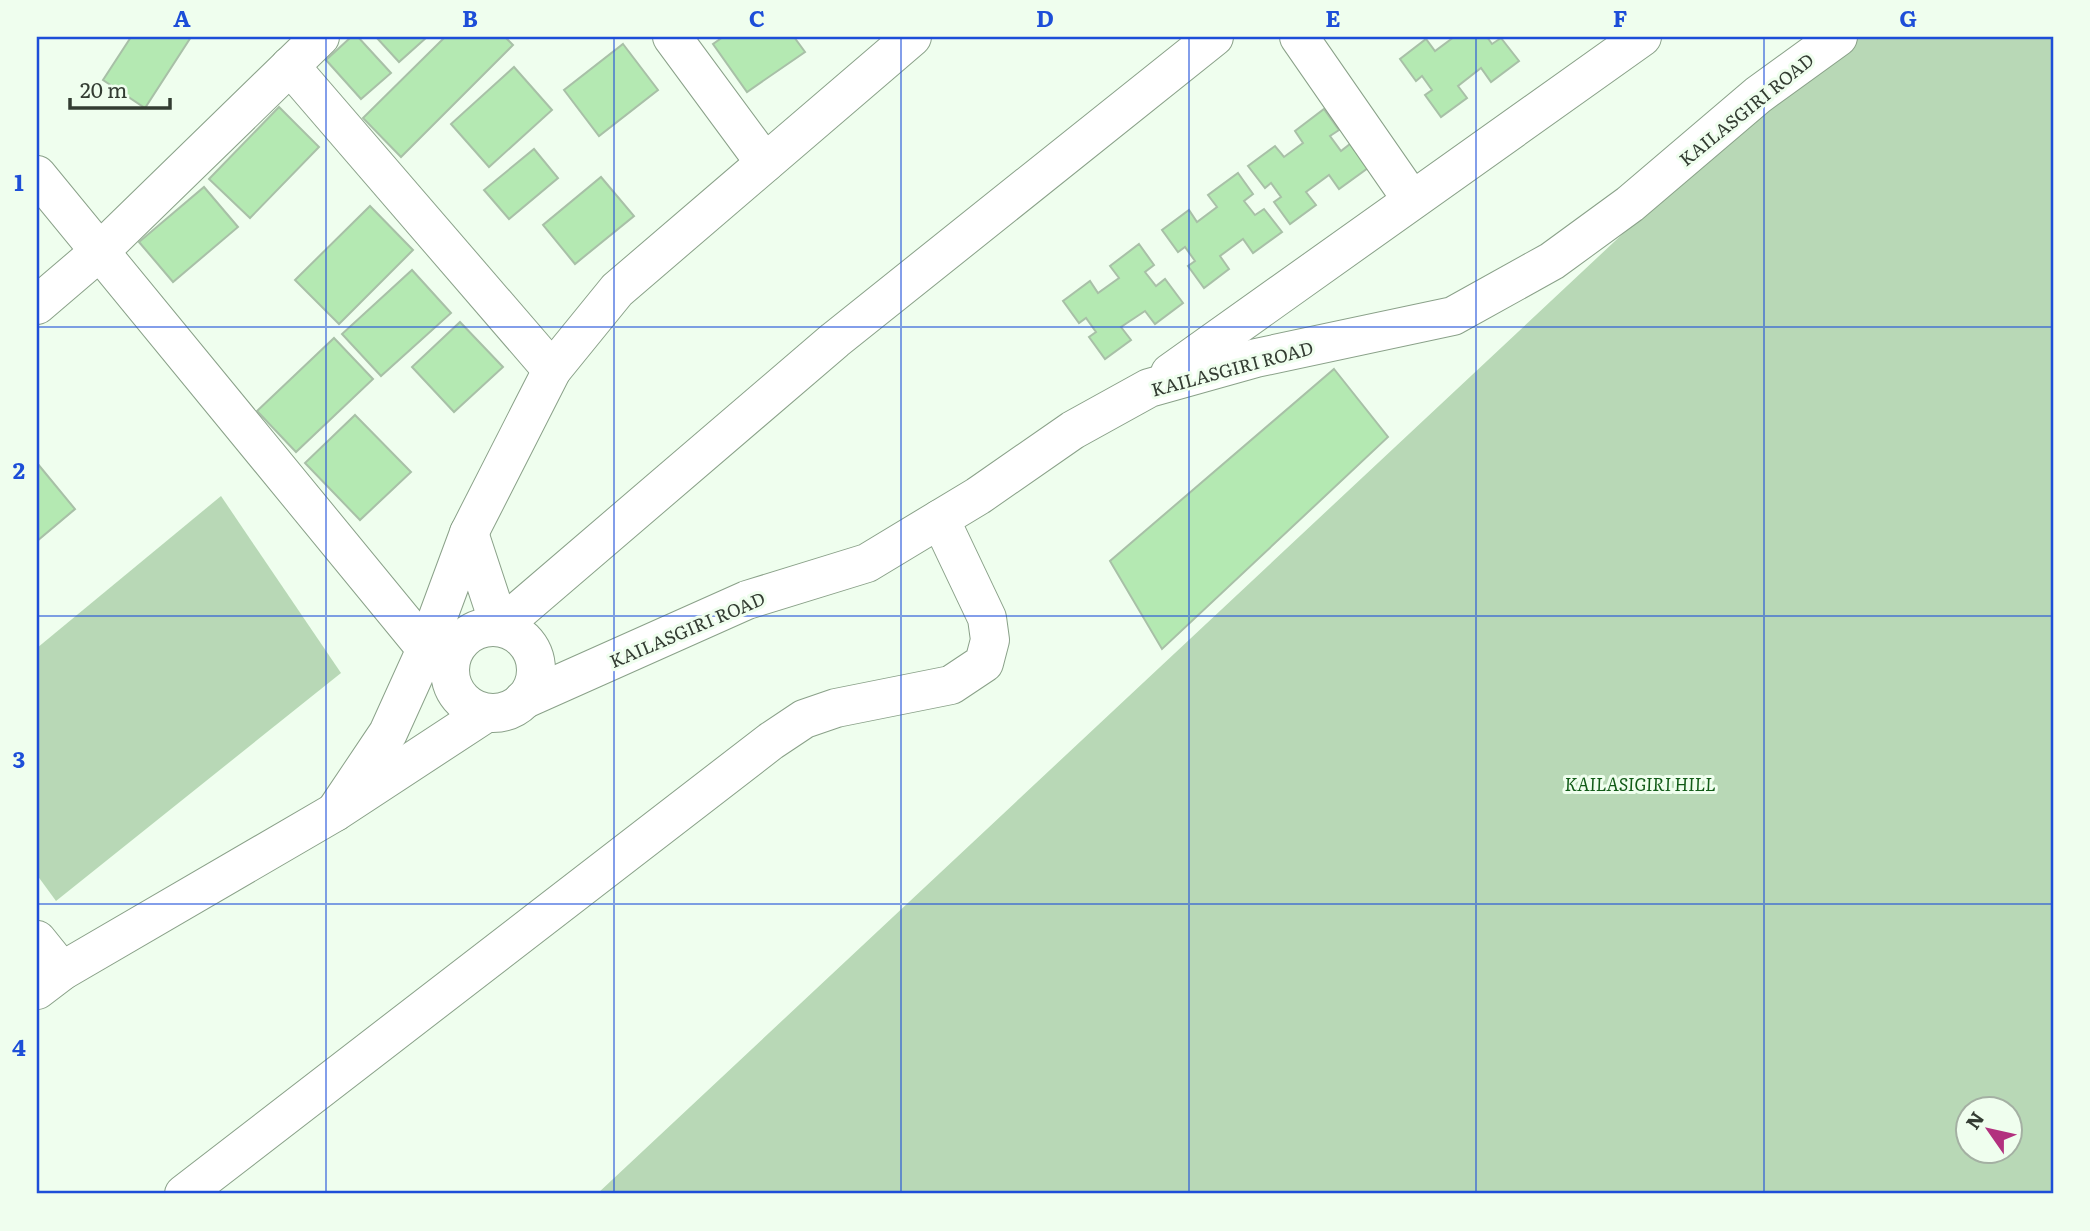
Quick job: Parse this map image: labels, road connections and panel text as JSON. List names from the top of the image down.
{
  "streets": {
    "street": ["KAILASGIRI ROAD"]
  },
  "parks": ["KAILASIGIRI HILL"],
  "scale_bar": "20 m",
  "north": "top left",
  "grid": {
    "columns": [
      "A",
      "B",
      "C",
      "D",
      "E",
      "F",
      "G"
    ],
    "rows": [
      "1",
      "2",
      "3",
      "4"
    ]
  }
}
